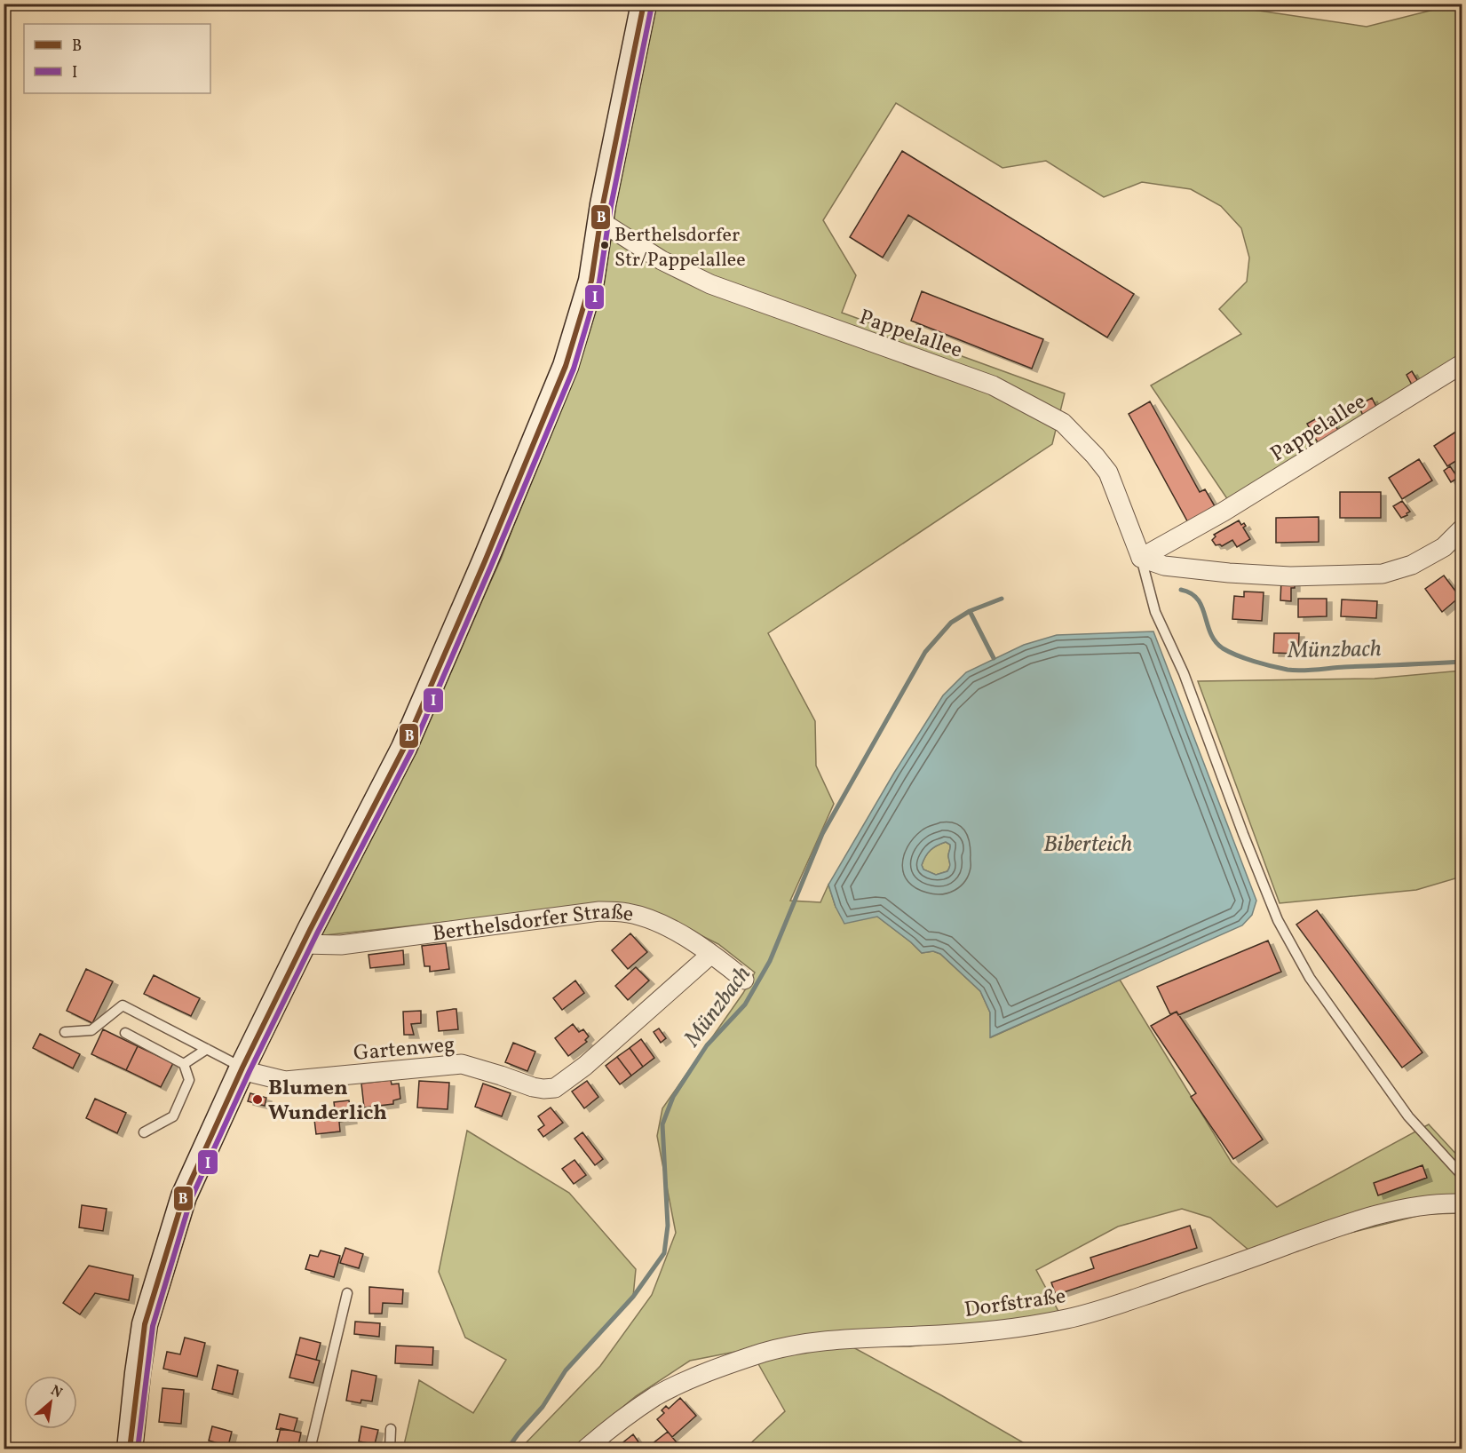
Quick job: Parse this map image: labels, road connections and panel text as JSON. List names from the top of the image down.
{
  "streets": {
    "street": [
      "Pappelallee",
      "Berthelsdorfer Straße",
      "Gartenweg",
      "Dorfstraße"
    ]
  },
  "crossings": [
    ["Berthelsdorfer Straße", "Gartenweg"]
  ],
  "water": ["Münzbach", "Biberteich"],
  "places": ["Berthelsdorfer Str/Pappelallee", "Blumen Wunderlich"],
  "lines": ["transit line B", "transit line I"],
  "legend": ["B", "I"],
  "north": "top right"
}
